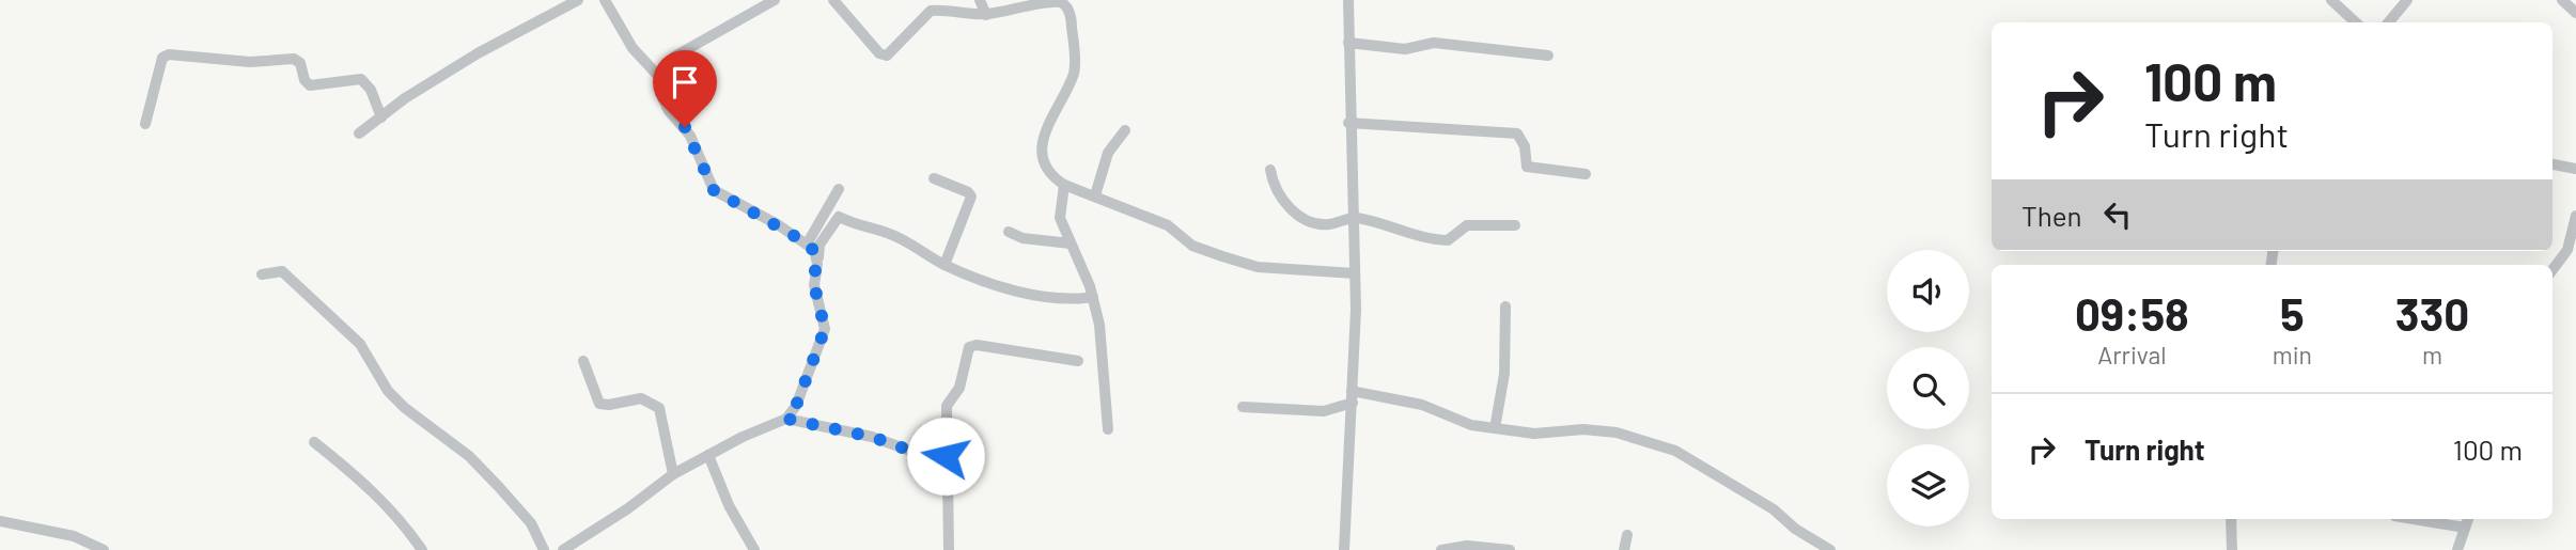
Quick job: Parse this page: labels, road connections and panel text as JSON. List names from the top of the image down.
{
  "page": {
    "turn": ["100 m", "Turn right"],
    "then": "Then",
    "eta": [
      "09:58",
      "Arrival",
      "5",
      "min",
      "330",
      "m"
    ],
    "list": [
      {
        "name": "Turn right",
        "value": "100 m"
      }
    ]
  }
}
